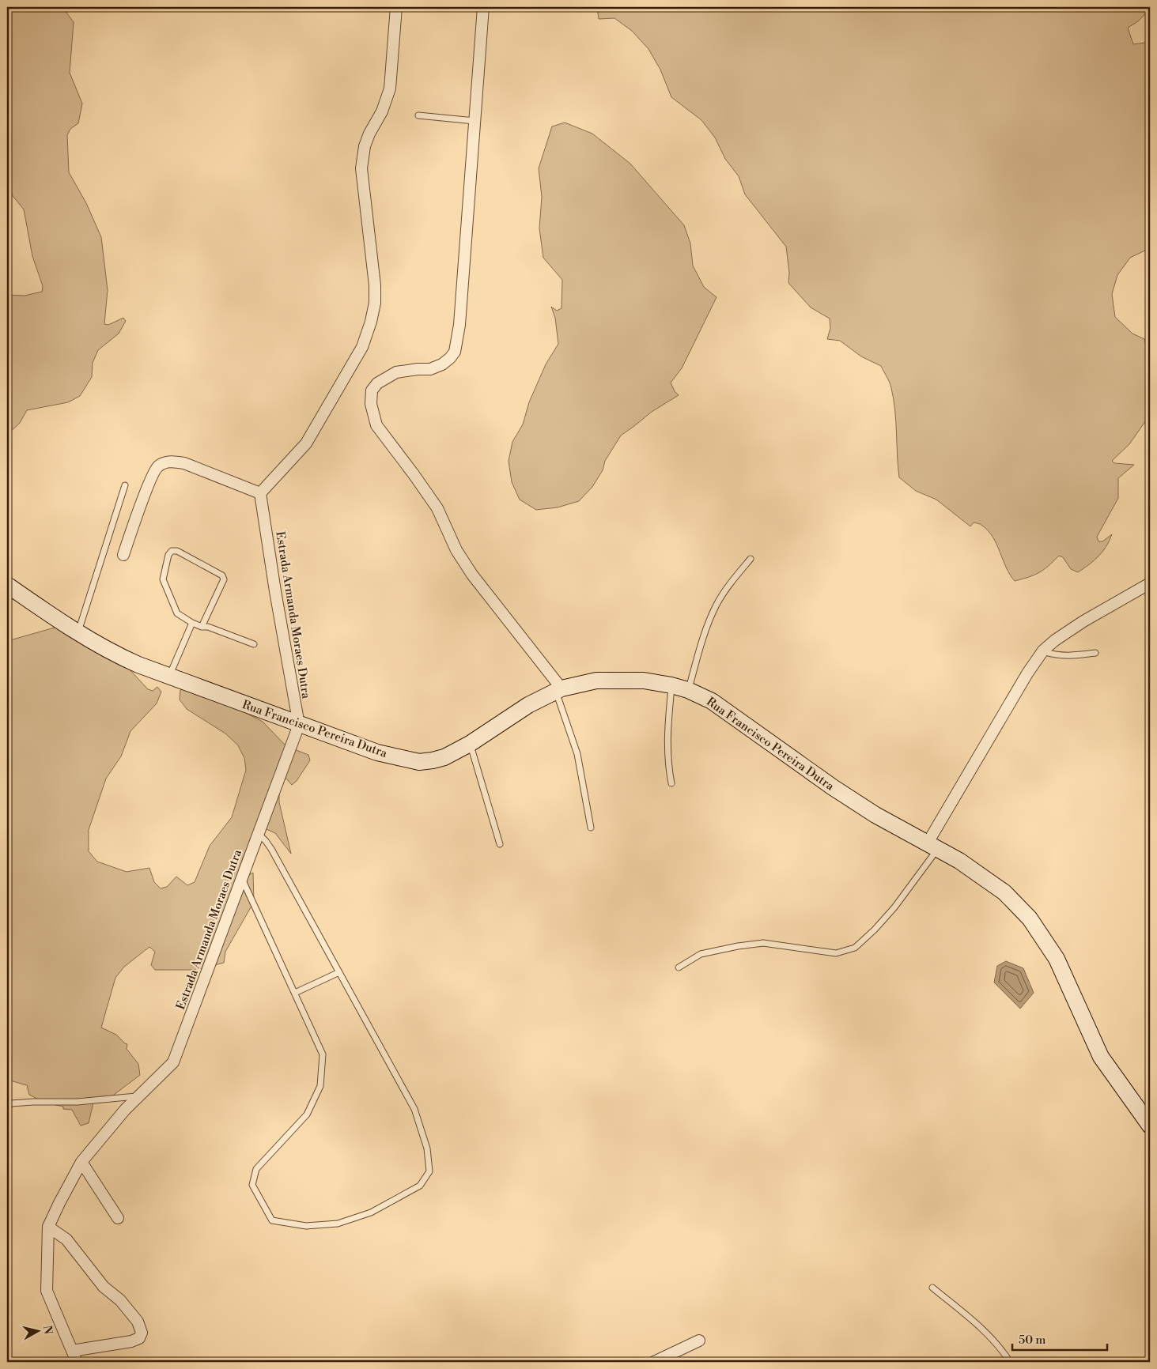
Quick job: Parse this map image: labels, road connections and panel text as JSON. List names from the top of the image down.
{
  "streets": {
    "main road": ["Rua Francisco Pereira Dutra"],
    "street": ["Estrada Armanda Moraes Dutra"]
  },
  "crossings": [
    ["Estrada Armanda Moraes Dutra", "Rua Francisco Pereira Dutra"]
  ],
  "scale_bar": "50 m",
  "north": "right"
}
